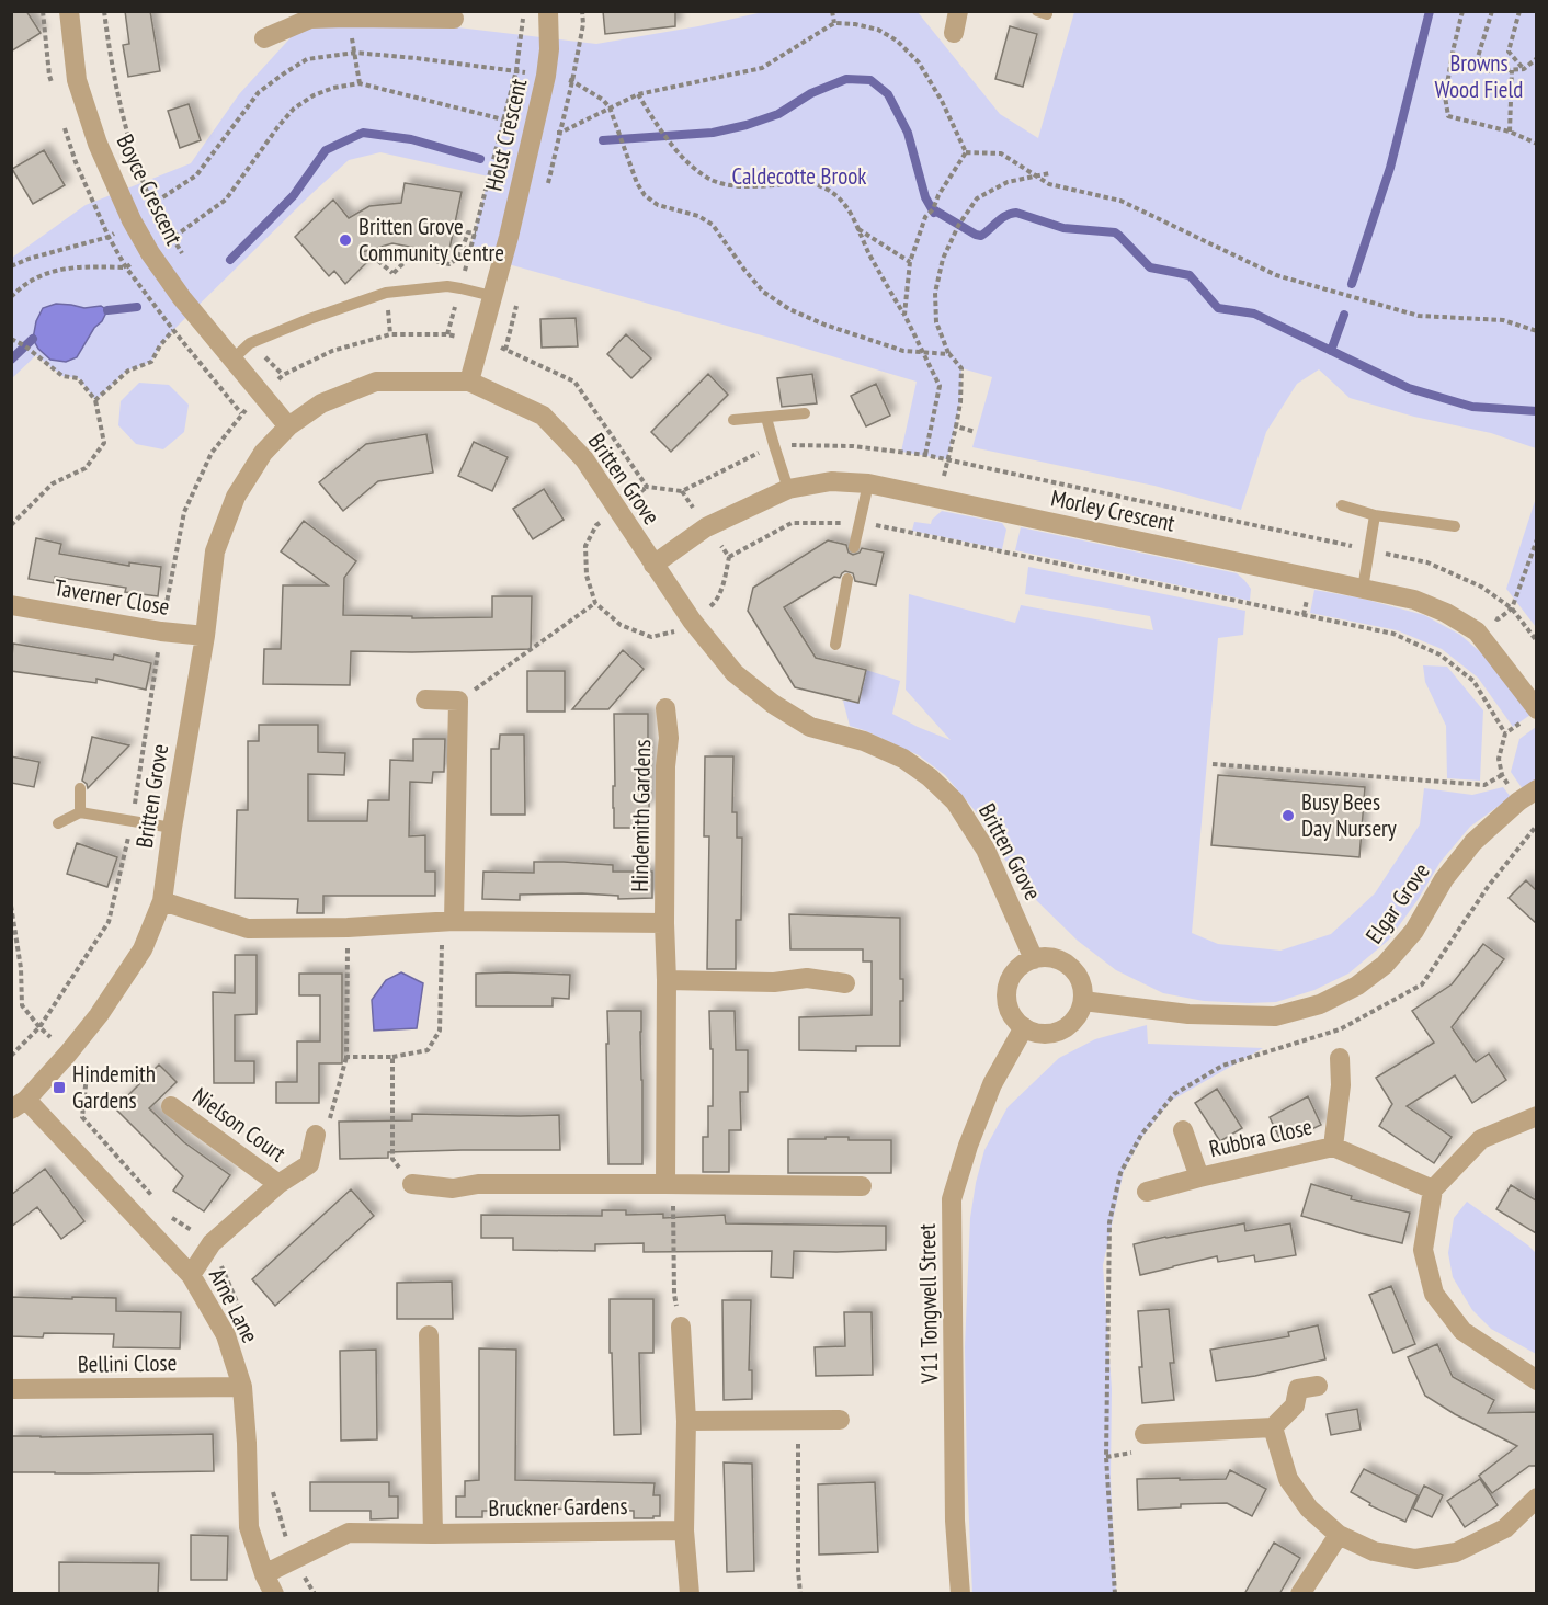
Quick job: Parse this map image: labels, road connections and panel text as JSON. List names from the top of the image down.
{
  "streets": {
    "street": [
      "Holst Crescent",
      "Boyce Crescent",
      "Britten Grove",
      "Morley Crescent",
      "Taverner Close",
      "Hindemith Gardens",
      "Elgar Grove",
      "Nielson Court",
      "Rubbra Close",
      "V11 Tongwell Street",
      "Arne Lane",
      "Bellini Close",
      "Bruckner Gardens"
    ]
  },
  "crossings": [
    ["Holst Crescent", "Britten Grove"],
    ["Boyce Crescent", "Britten Grove"],
    ["Britten Grove", "Morley Crescent"],
    ["Britten Grove", "Taverner Close"],
    ["Britten Grove", "Hindemith Gardens"],
    ["Britten Grove", "Elgar Grove"],
    ["Britten Grove", "V11 Tongwell Street"],
    ["Britten Grove", "Arne Lane"],
    ["Elgar Grove", "V11 Tongwell Street"],
    ["Nielson Court", "Arne Lane"],
    ["Arne Lane", "Bellini Close"],
    ["Arne Lane", "Bruckner Gardens"]
  ],
  "parks": ["Browns Wood Field", "Caldecotte Brook"],
  "places": {
    "other": ["Britten Grove Community Centre", "Busy Bees Day Nursery"],
    "transit": ["Hindemith Gardens"]
  }
}
